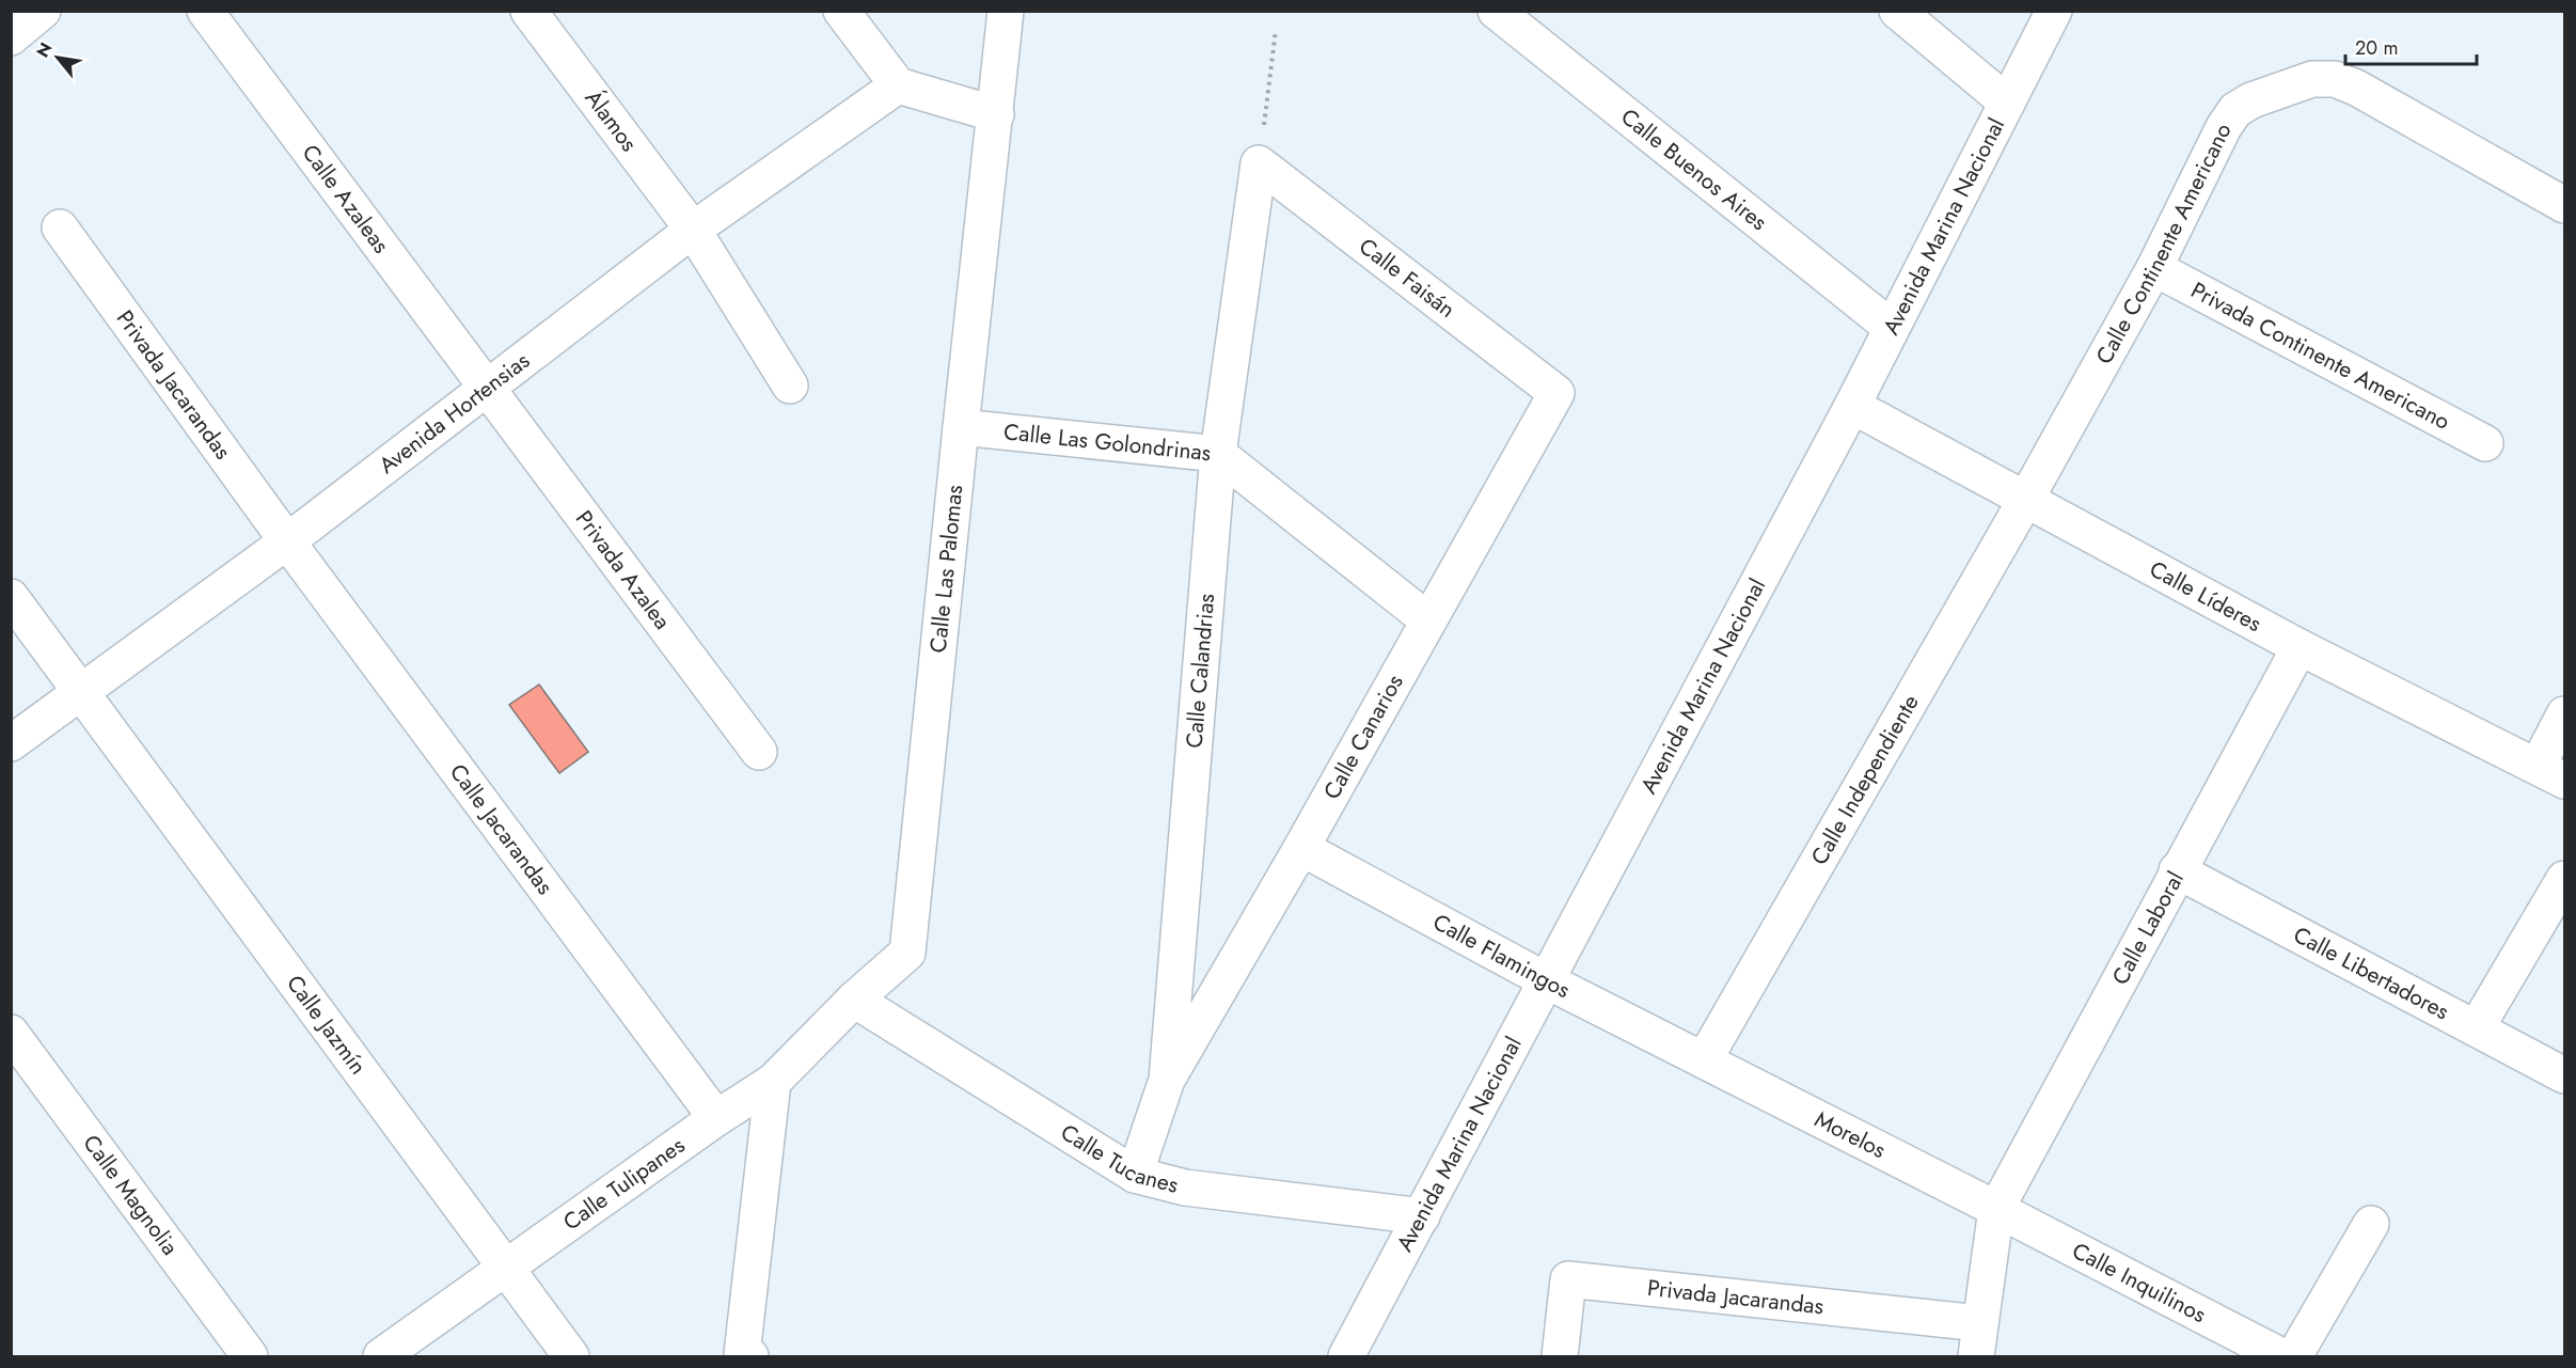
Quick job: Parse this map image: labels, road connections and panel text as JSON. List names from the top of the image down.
{
  "streets": {
    "street": [
      "Álamos",
      "Calle Buenos Aires",
      "Calle Azaleas",
      "Avenida Marina Nacional",
      "Calle Continente Americano",
      "Calle Faisán",
      "Privada Continente Americano",
      "Privada Jacarandas",
      "Avenida Hortensias",
      "Calle Las Golondrinas",
      "Calle Las Palomas",
      "Privada Azalea",
      "Calle Líderes",
      "Calle Calandrias",
      "Calle Canarios",
      "Calle Independiente",
      "Calle Jacarandas",
      "Calle Laboral",
      "Calle Flamingos",
      "Calle Libertadores",
      "Calle Jazmín",
      "Morelos",
      "Calle Tucanes",
      "Calle Tulipanes",
      "Calle Magnolia",
      "Calle Inquilinos"
    ]
  },
  "crossings": [
    ["Álamos", "Avenida Hortensias"],
    ["Calle Buenos Aires", "Avenida Marina Nacional"],
    ["Calle Azaleas", "Avenida Hortensias"],
    ["Calle Azaleas", "Privada Azalea"],
    ["Avenida Marina Nacional", "Calle Líderes"],
    ["Avenida Marina Nacional", "Calle Flamingos"],
    ["Avenida Marina Nacional", "Calle Tucanes"],
    ["Calle Continente Americano", "Privada Continente Americano"],
    ["Calle Continente Americano", "Calle Líderes"],
    ["Calle Continente Americano", "Calle Independiente"],
    ["Calle Faisán", "Calle Calandrias"],
    ["Calle Faisán", "Calle Canarios"],
    ["Privada Jacarandas", "Avenida Hortensias"],
    ["Privada Jacarandas", "Calle Jacarandas"],
    ["Privada Jacarandas", "Calle Laboral"],
    ["Avenida Hortensias", "Privada Azalea"],
    ["Avenida Hortensias", "Calle Jacarandas"],
    ["Avenida Hortensias", "Calle Jazmín"],
    ["Calle Las Golondrinas", "Calle Las Palomas"],
    ["Calle Las Golondrinas", "Calle Calandrias"],
    ["Calle Las Golondrinas", "Calle Canarios"],
    ["Calle Las Palomas", "Calle Tucanes"],
    ["Calle Las Palomas", "Calle Tulipanes"],
    ["Calle Líderes", "Calle Independiente"],
    ["Calle Líderes", "Calle Laboral"],
    ["Calle Calandrias", "Calle Canarios"],
    ["Calle Calandrias", "Calle Tucanes"],
    ["Calle Canarios", "Calle Flamingos"],
    ["Calle Independiente", "Calle Flamingos"],
    ["Calle Independiente", "Morelos"],
    ["Calle Jacarandas", "Calle Tulipanes"],
    ["Calle Laboral", "Calle Libertadores"],
    ["Calle Laboral", "Morelos"],
    ["Calle Laboral", "Calle Inquilinos"],
    ["Calle Flamingos", "Morelos"],
    ["Calle Jazmín", "Calle Tulipanes"],
    ["Morelos", "Calle Inquilinos"],
    ["Calle Tucanes", "Calle Tulipanes"]
  ],
  "scale_bar": "20 m",
  "north": "top left"
}
